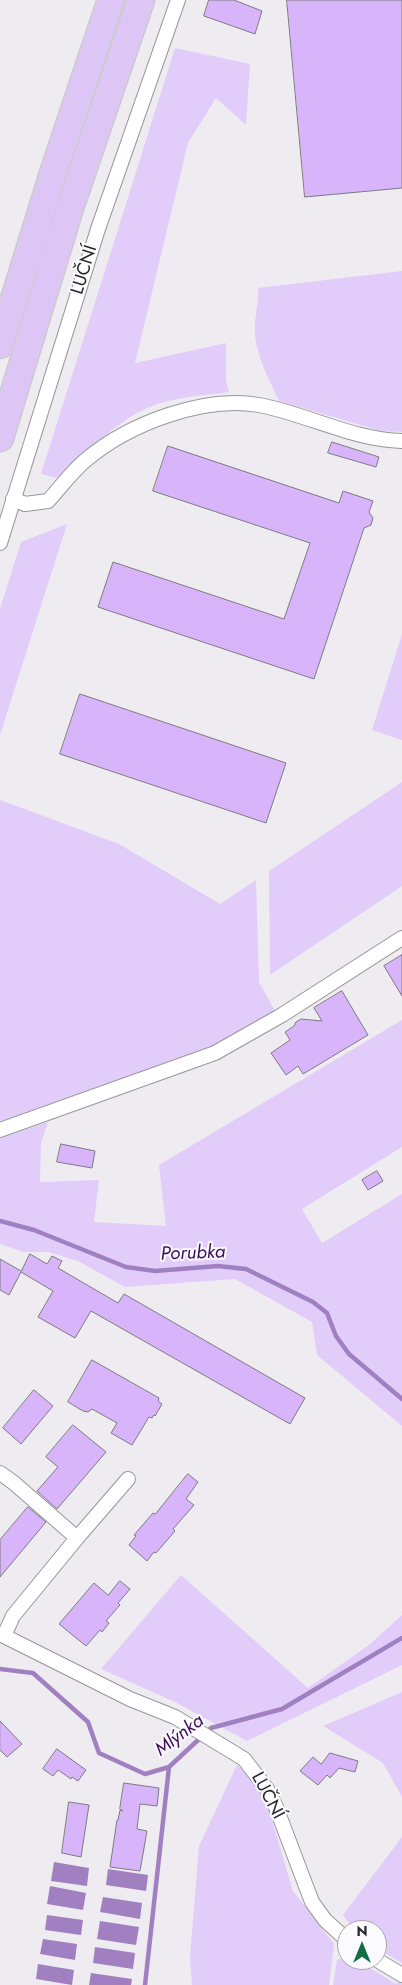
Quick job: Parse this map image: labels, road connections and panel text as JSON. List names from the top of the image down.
{
  "streets": {
    "street": ["LUČNÍ"]
  },
  "water": ["Porubka", "Mlýnka"],
  "north": "top"
}
